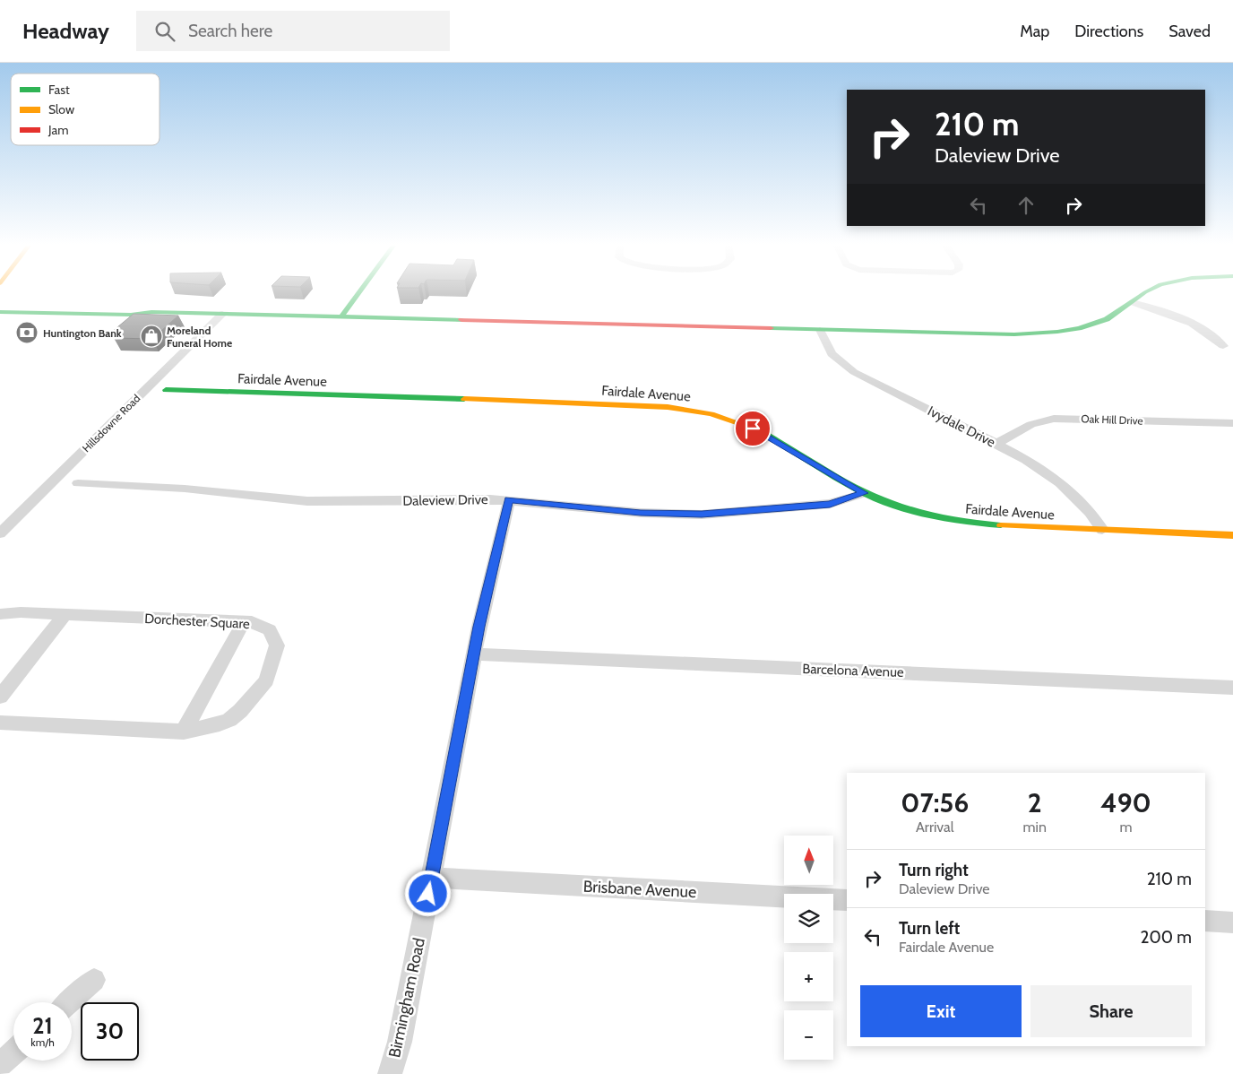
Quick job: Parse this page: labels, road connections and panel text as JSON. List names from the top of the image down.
{
  "streets": {
    "street": [
      "Fairdale Avenue",
      "Oak Hill Drive",
      "Hillsdowne Road",
      "Ivydale Drive",
      "Daleview Drive",
      "Dorchester Square",
      "Barcelona Avenue",
      "Brisbane Avenue",
      "Birmingham Road"
    ]
  },
  "crossings": [
    ["Fairdale Avenue", "Ivydale Drive"],
    ["Fairdale Avenue", "Daleview Drive"],
    ["Oak Hill Drive", "Ivydale Drive"],
    ["Daleview Drive", "Birmingham Road"],
    ["Barcelona Avenue", "Birmingham Road"],
    ["Brisbane Avenue", "Birmingham Road"]
  ],
  "places": {
    "bank": ["Huntington Bank"],
    "shop": ["Moreland Funeral Home"]
  },
  "legend": ["Fast", "Slow", "Jam"],
  "north": "top",
  "page": {
    "header": "Headway",
    "search": "Search here",
    "nav": ["Map", "Directions", "Saved"],
    "turn": ["210 m", "Daleview Drive"],
    "eta": [
      "07:56",
      "Arrival",
      "2",
      "min",
      "490",
      "m"
    ],
    "map_buttons": ["+", "−"],
    "list": [
      {
        "name": "Turn right",
        "note": "Daleview Drive",
        "value": "210 m"
      },
      {
        "name": "Turn left",
        "note": "Fairdale Avenue",
        "value": "200 m"
      }
    ],
    "buttons": ["Exit", "Share"],
    "speed": "21 km/h",
    "limit": "30"
  }
}
